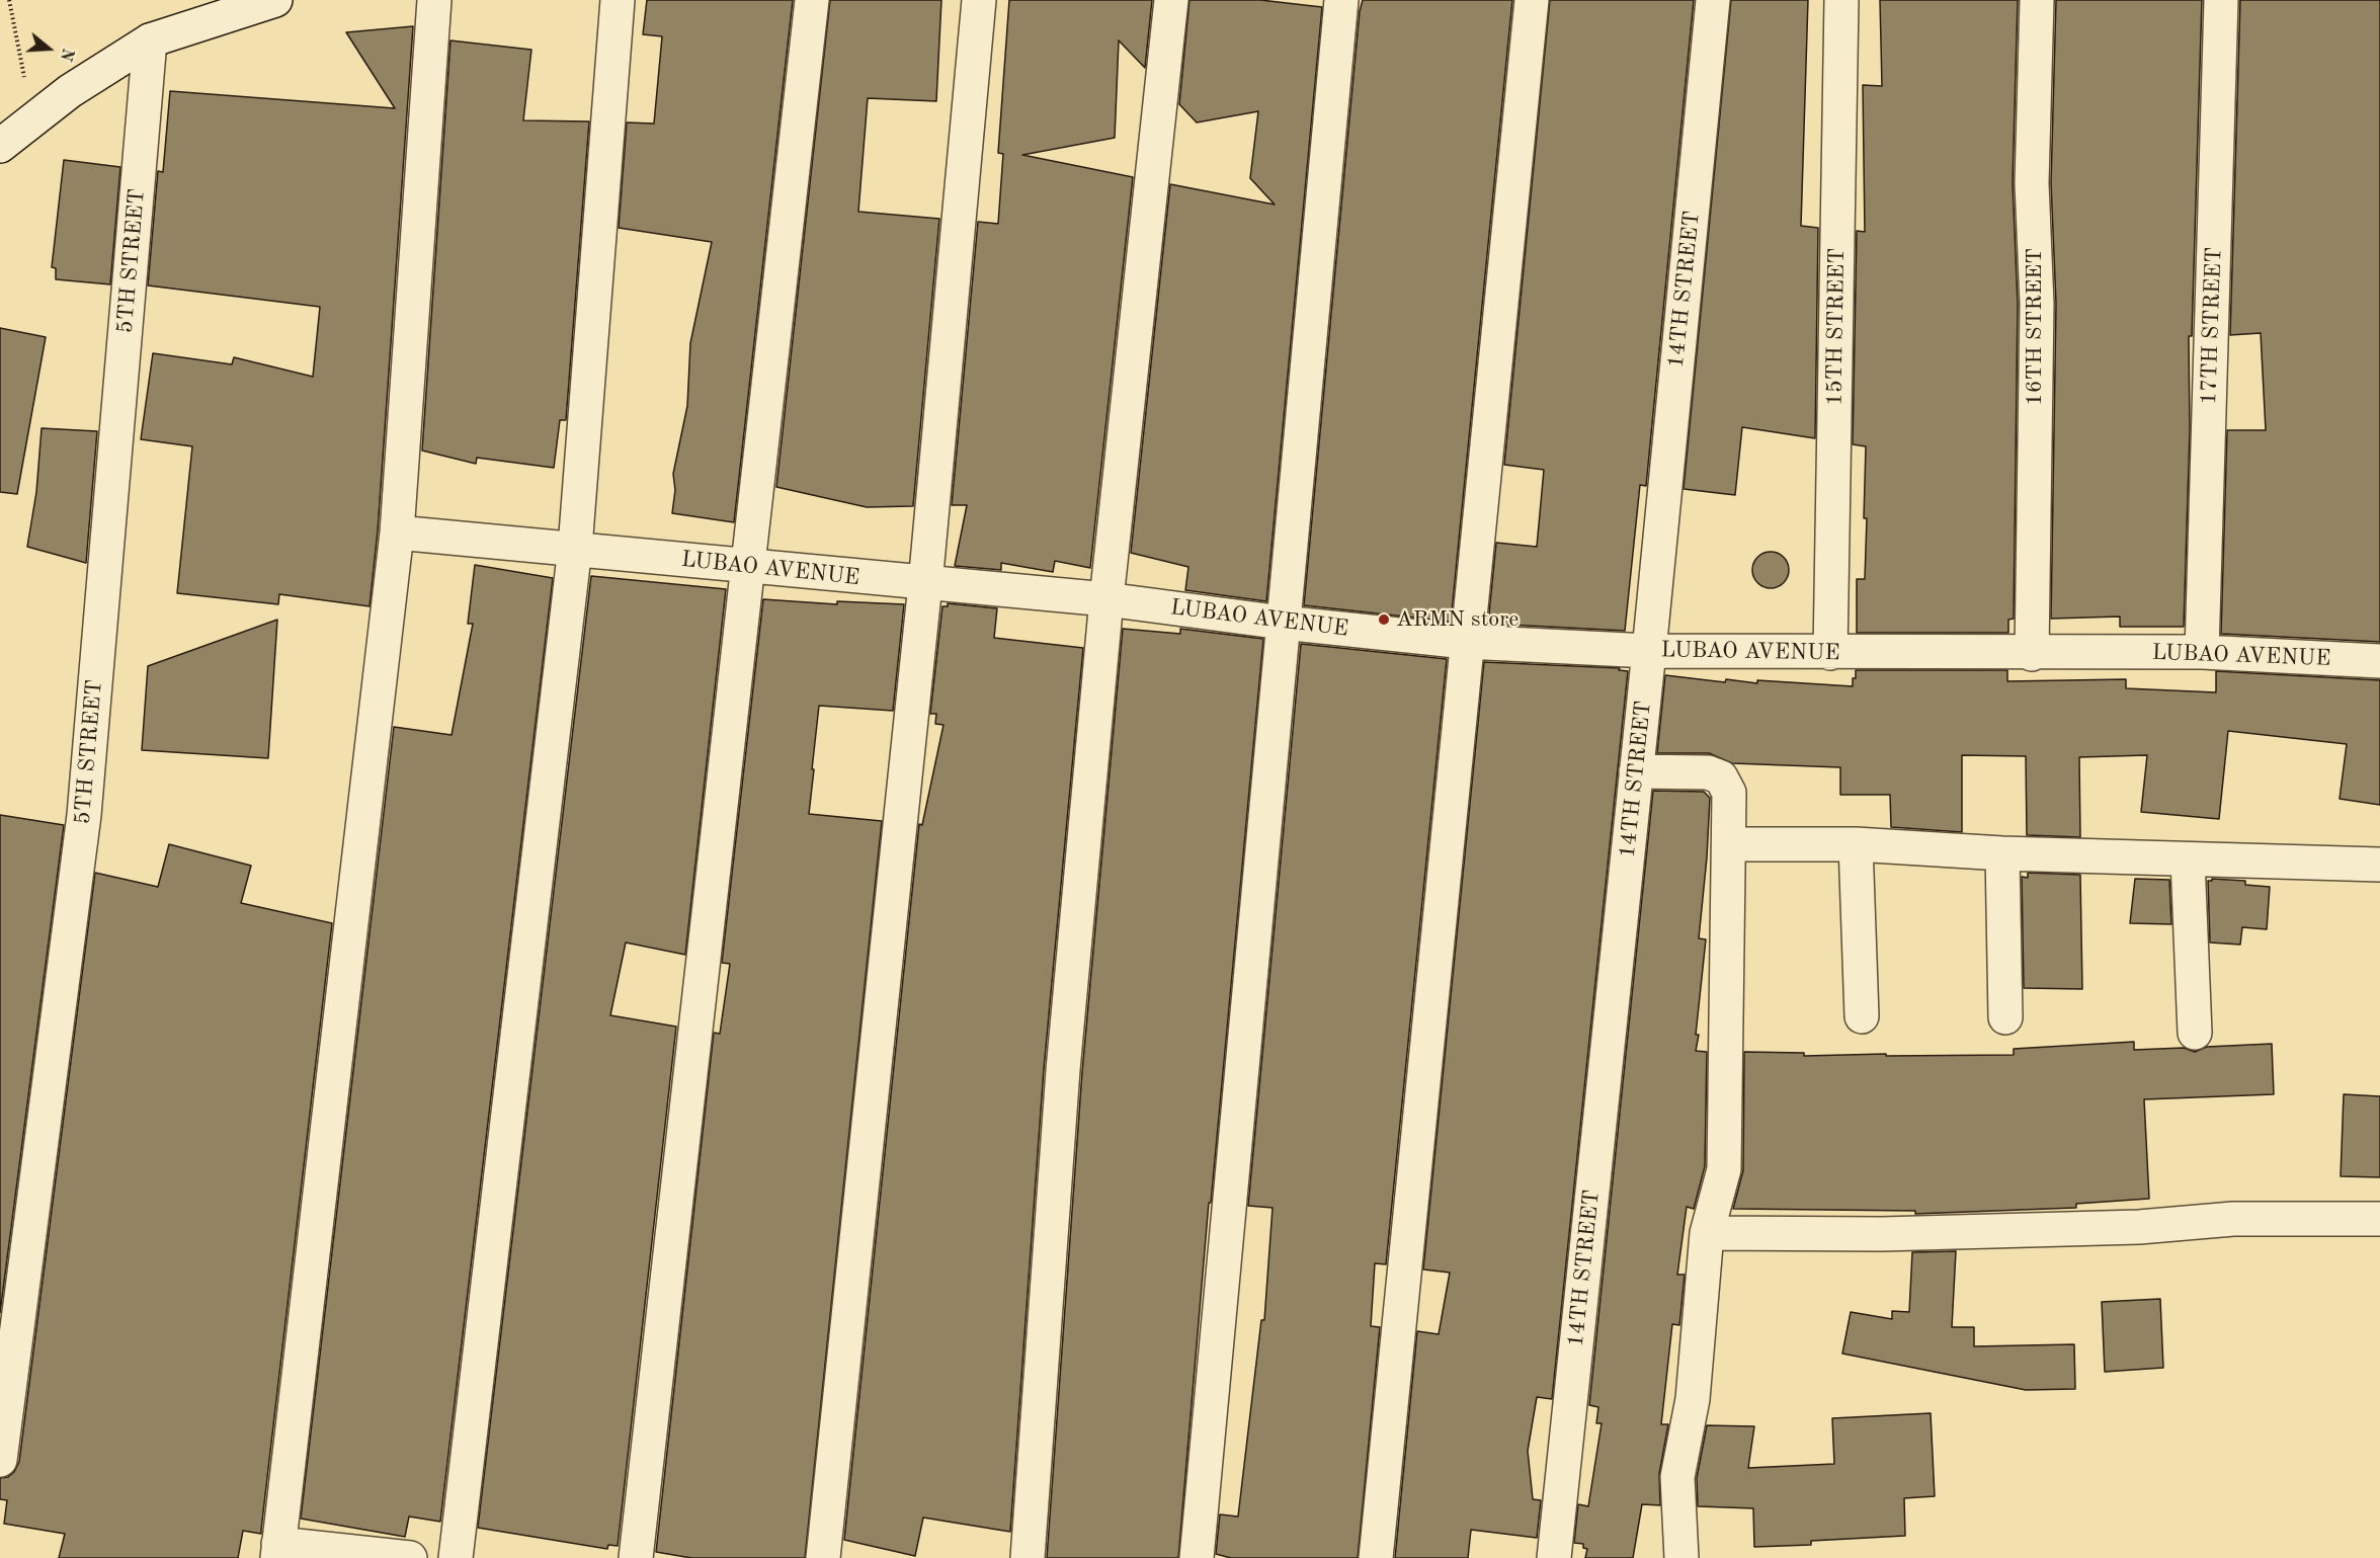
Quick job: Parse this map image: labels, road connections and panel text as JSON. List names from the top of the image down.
{
  "streets": {
    "street": [
      "5TH STREET",
      "14TH STREET",
      "17TH STREET",
      "15TH STREET",
      "16TH STREET",
      "LUBAO AVENUE"
    ]
  },
  "crossings": [
    ["14TH STREET", "LUBAO AVENUE"],
    ["17TH STREET", "LUBAO AVENUE"],
    ["15TH STREET", "LUBAO AVENUE"],
    ["16TH STREET", "LUBAO AVENUE"]
  ],
  "places": ["ARMN store"],
  "north": "right"
}
